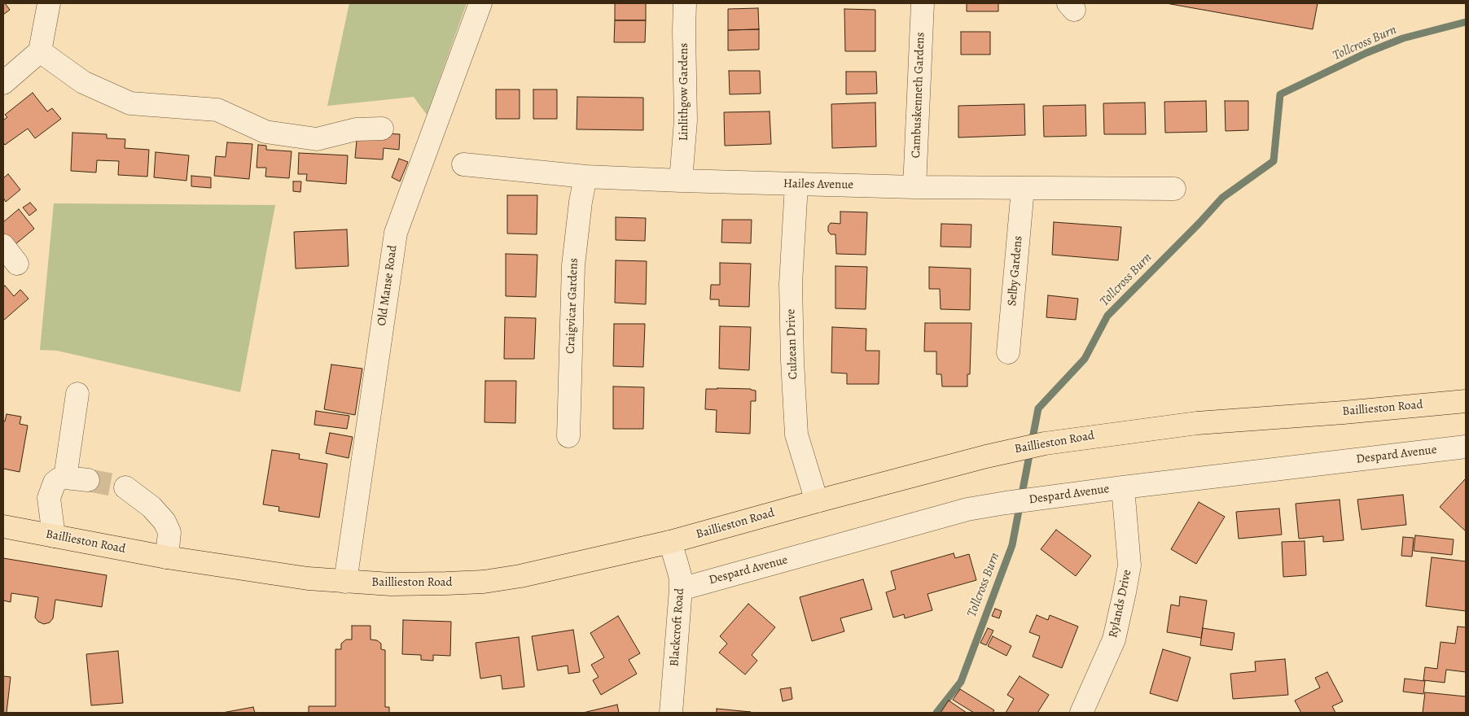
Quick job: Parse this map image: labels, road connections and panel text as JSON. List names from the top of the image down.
{
  "streets": {
    "main road": ["Baillieston Road"],
    "street": [
      "Linlithgow Gardens",
      "Cambuskenneth Gardens",
      "Hailes Avenue",
      "Selby Gardens",
      "Old Manse Road",
      "Craigvicar Gardens",
      "Culzean Drive",
      "Despard Avenue",
      "Rylands Drive",
      "Blackcroft Road"
    ]
  },
  "crossings": [
    ["Linlithgow Gardens", "Hailes Avenue"],
    ["Cambuskenneth Gardens", "Hailes Avenue"],
    ["Hailes Avenue", "Selby Gardens"],
    ["Hailes Avenue", "Craigvicar Gardens"],
    ["Hailes Avenue", "Culzean Drive"],
    ["Old Manse Road", "Baillieston Road"],
    ["Culzean Drive", "Baillieston Road"],
    ["Baillieston Road", "Blackcroft Road"],
    ["Despard Avenue", "Rylands Drive"],
    ["Despard Avenue", "Blackcroft Road"]
  ],
  "water": ["Tollcross Burn"]
}
